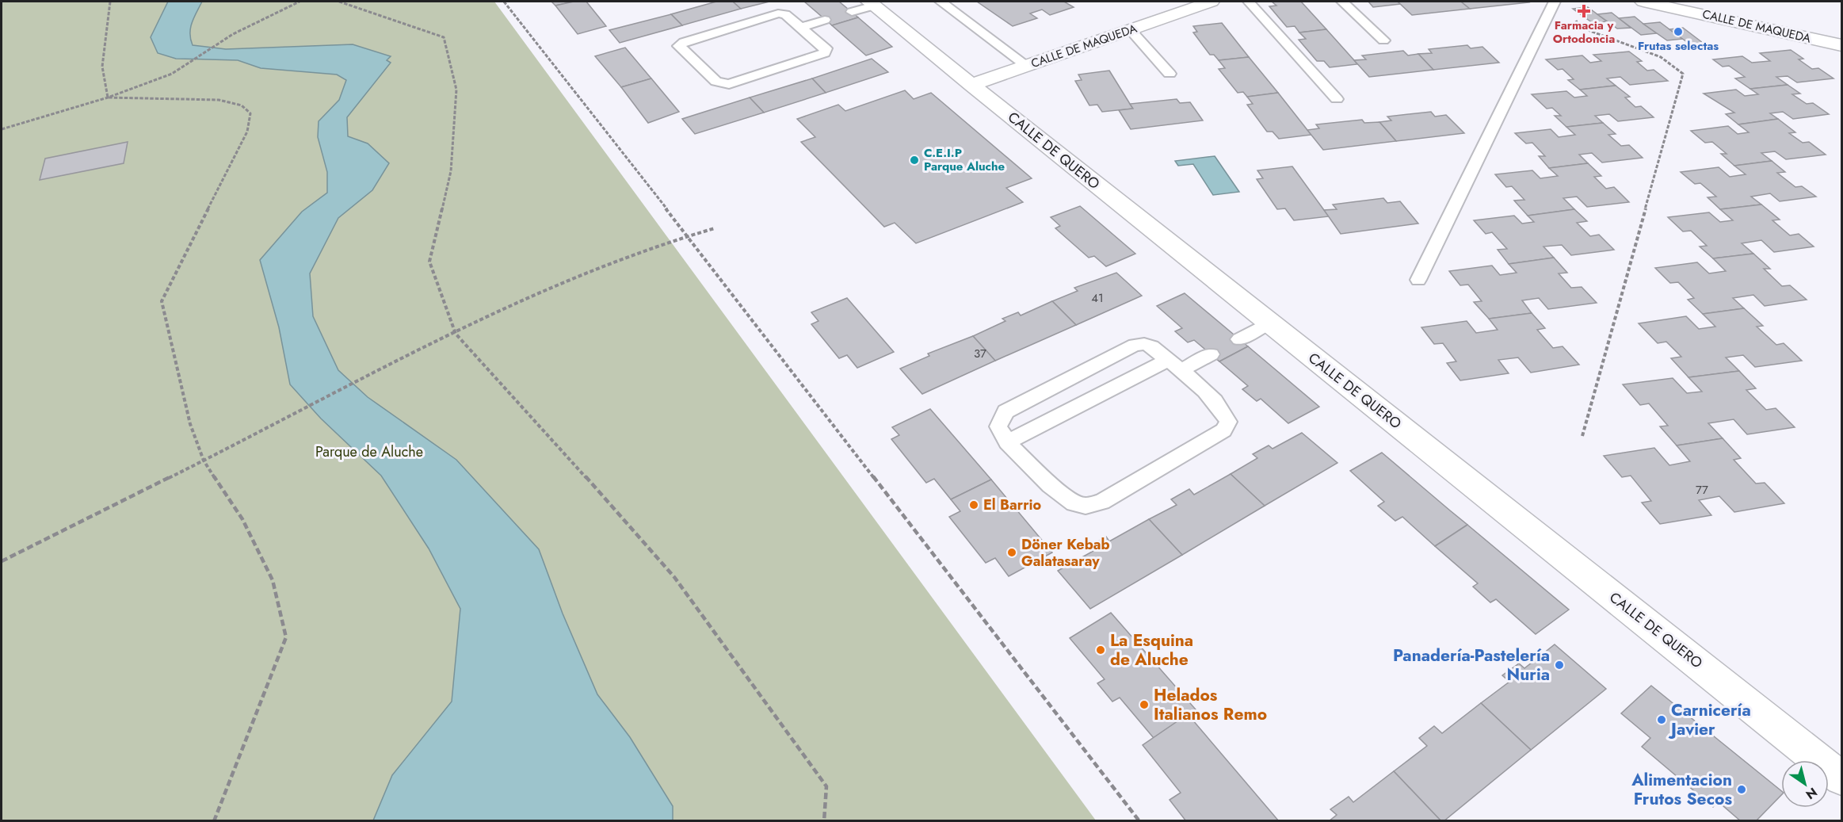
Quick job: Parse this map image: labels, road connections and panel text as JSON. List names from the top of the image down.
{
  "streets": {
    "street": ["CALLE DE MAQUEDA", "CALLE DE QUERO"]
  },
  "crossings": [
    ["CALLE DE MAQUEDA", "CALLE DE QUERO"]
  ],
  "parks": ["Parque de Aluche"],
  "places": {
    "health": ["Farmacia y Ortodoncia"],
    "other": [
      "Frutas selectas",
      "C.E.I.P Parque Aluche",
      "El Barrio",
      "Döner Kebab Galatasaray",
      "La Esquina de Aluche",
      "Panadería-Pastelería Nuria",
      "Helados Italianos Remo",
      "Carnicería Javier",
      "Alimentacion Frutos Secos"
    ]
  },
  "house_numbers": ["41", "37", "77"],
  "north": "bottom right"
}
